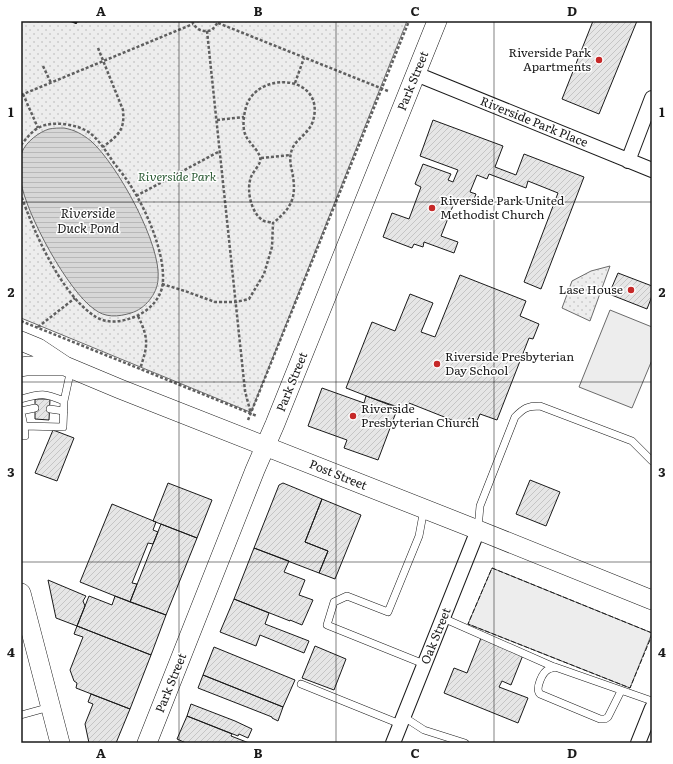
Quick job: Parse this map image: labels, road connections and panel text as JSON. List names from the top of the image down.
{
  "streets": {
    "street": [
      "Park Street",
      "Riverside Park Place",
      "Post Street",
      "Oak Street"
    ]
  },
  "crossings": [
    ["Park Street", "Riverside Park Place"],
    ["Park Street", "Post Street"],
    ["Post Street", "Oak Street"]
  ],
  "water": ["Riverside Duck Pond"],
  "parks": ["Riverside Park"],
  "places": [
    "Riverside Park Apartments",
    "Riverside Park United Methodist Church",
    "Lase House",
    "Riverside Presbyterian Day School",
    "Riverside Presbyterian Church"
  ],
  "grid": {
    "columns": [
      "A",
      "B",
      "C",
      "D"
    ],
    "rows": [
      "1",
      "2",
      "3",
      "4"
    ]
  }
}
